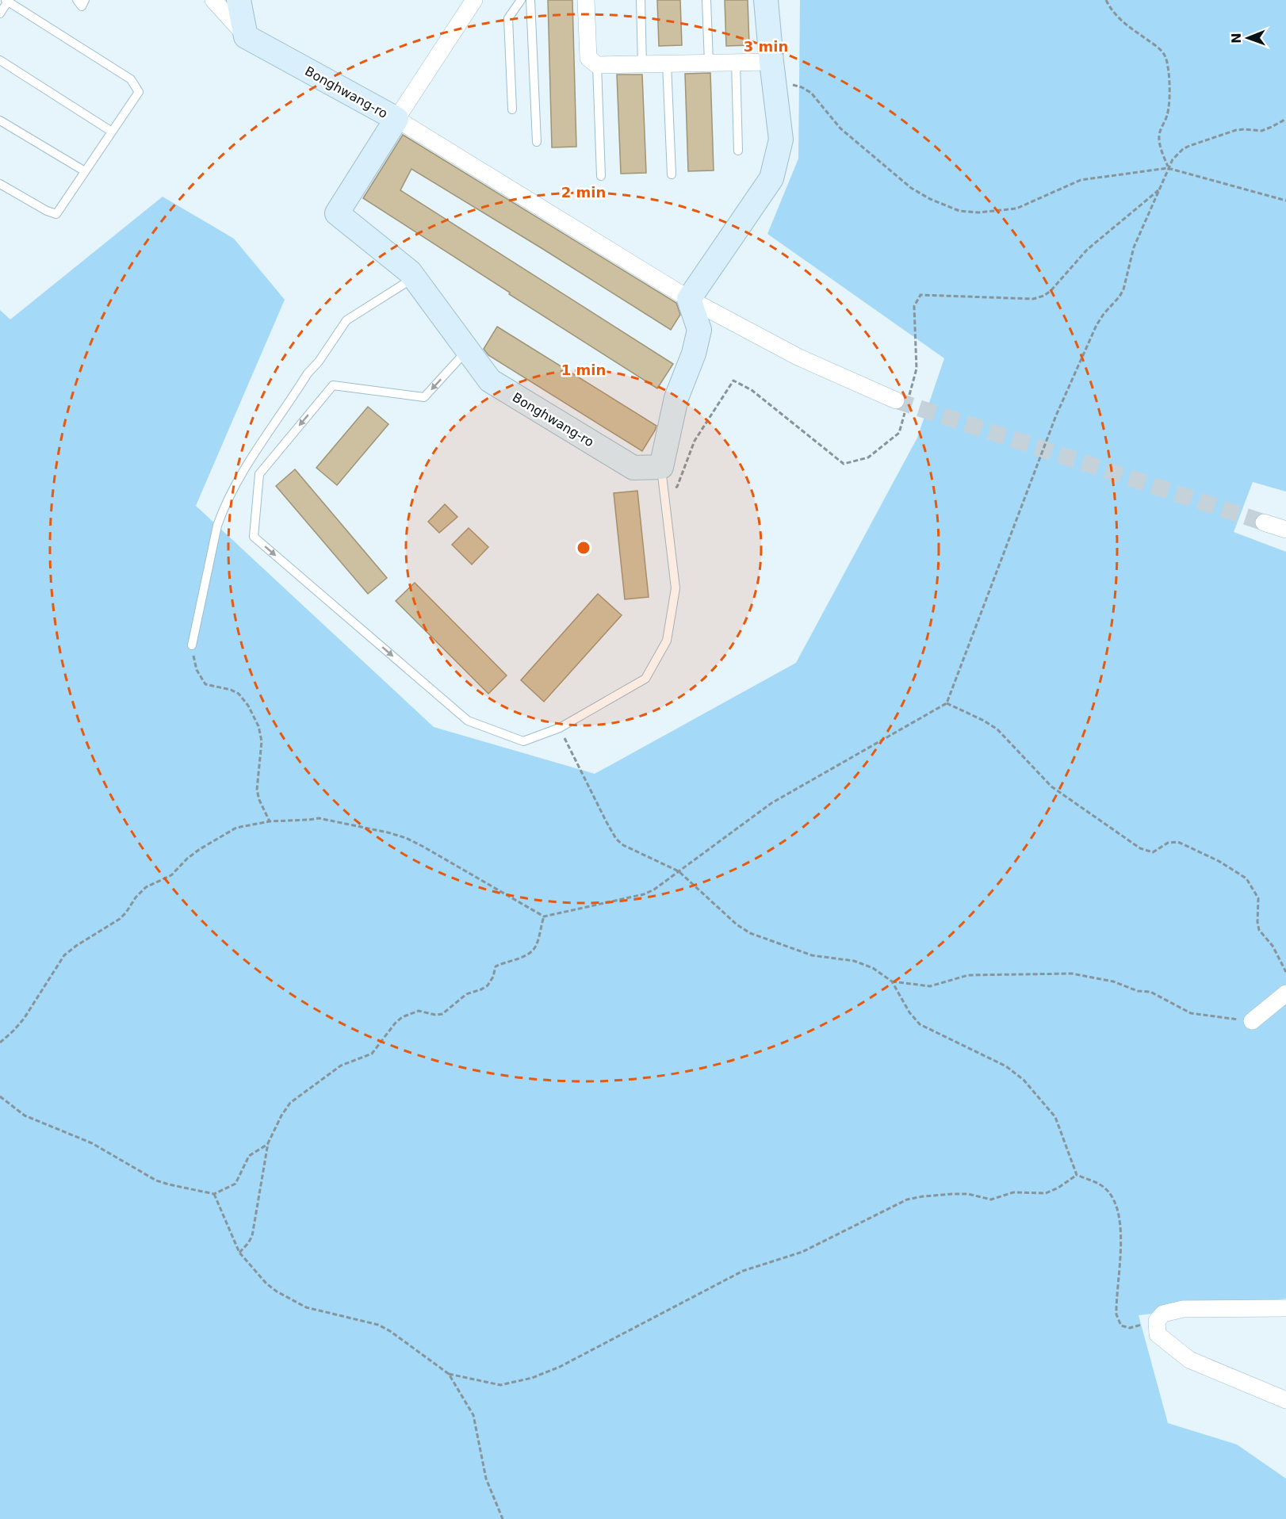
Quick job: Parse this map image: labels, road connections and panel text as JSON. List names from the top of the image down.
{
  "streets": {
    "street": ["Bonghwang-ro"]
  },
  "north": "left",
  "rings": ["3 min", "2 min", "1 min"]
}
